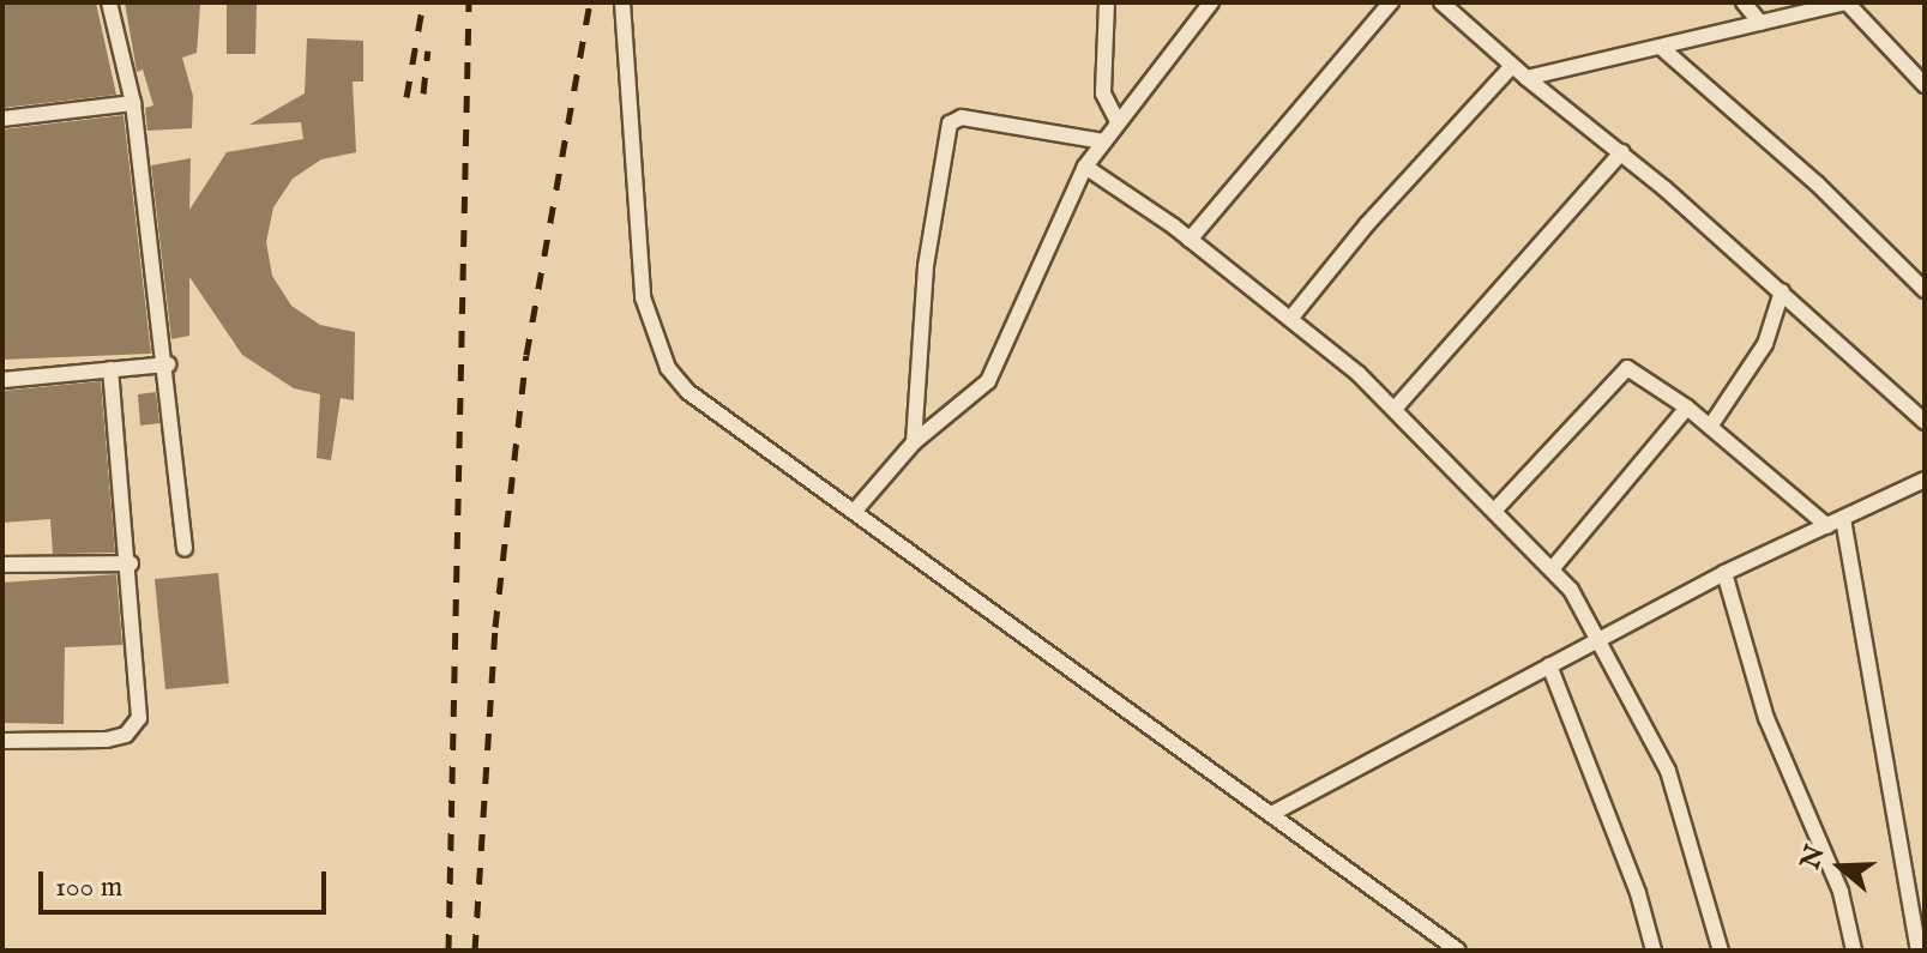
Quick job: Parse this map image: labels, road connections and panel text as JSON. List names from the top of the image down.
{
  "scale_bar": "100 m",
  "north": "left"
}
